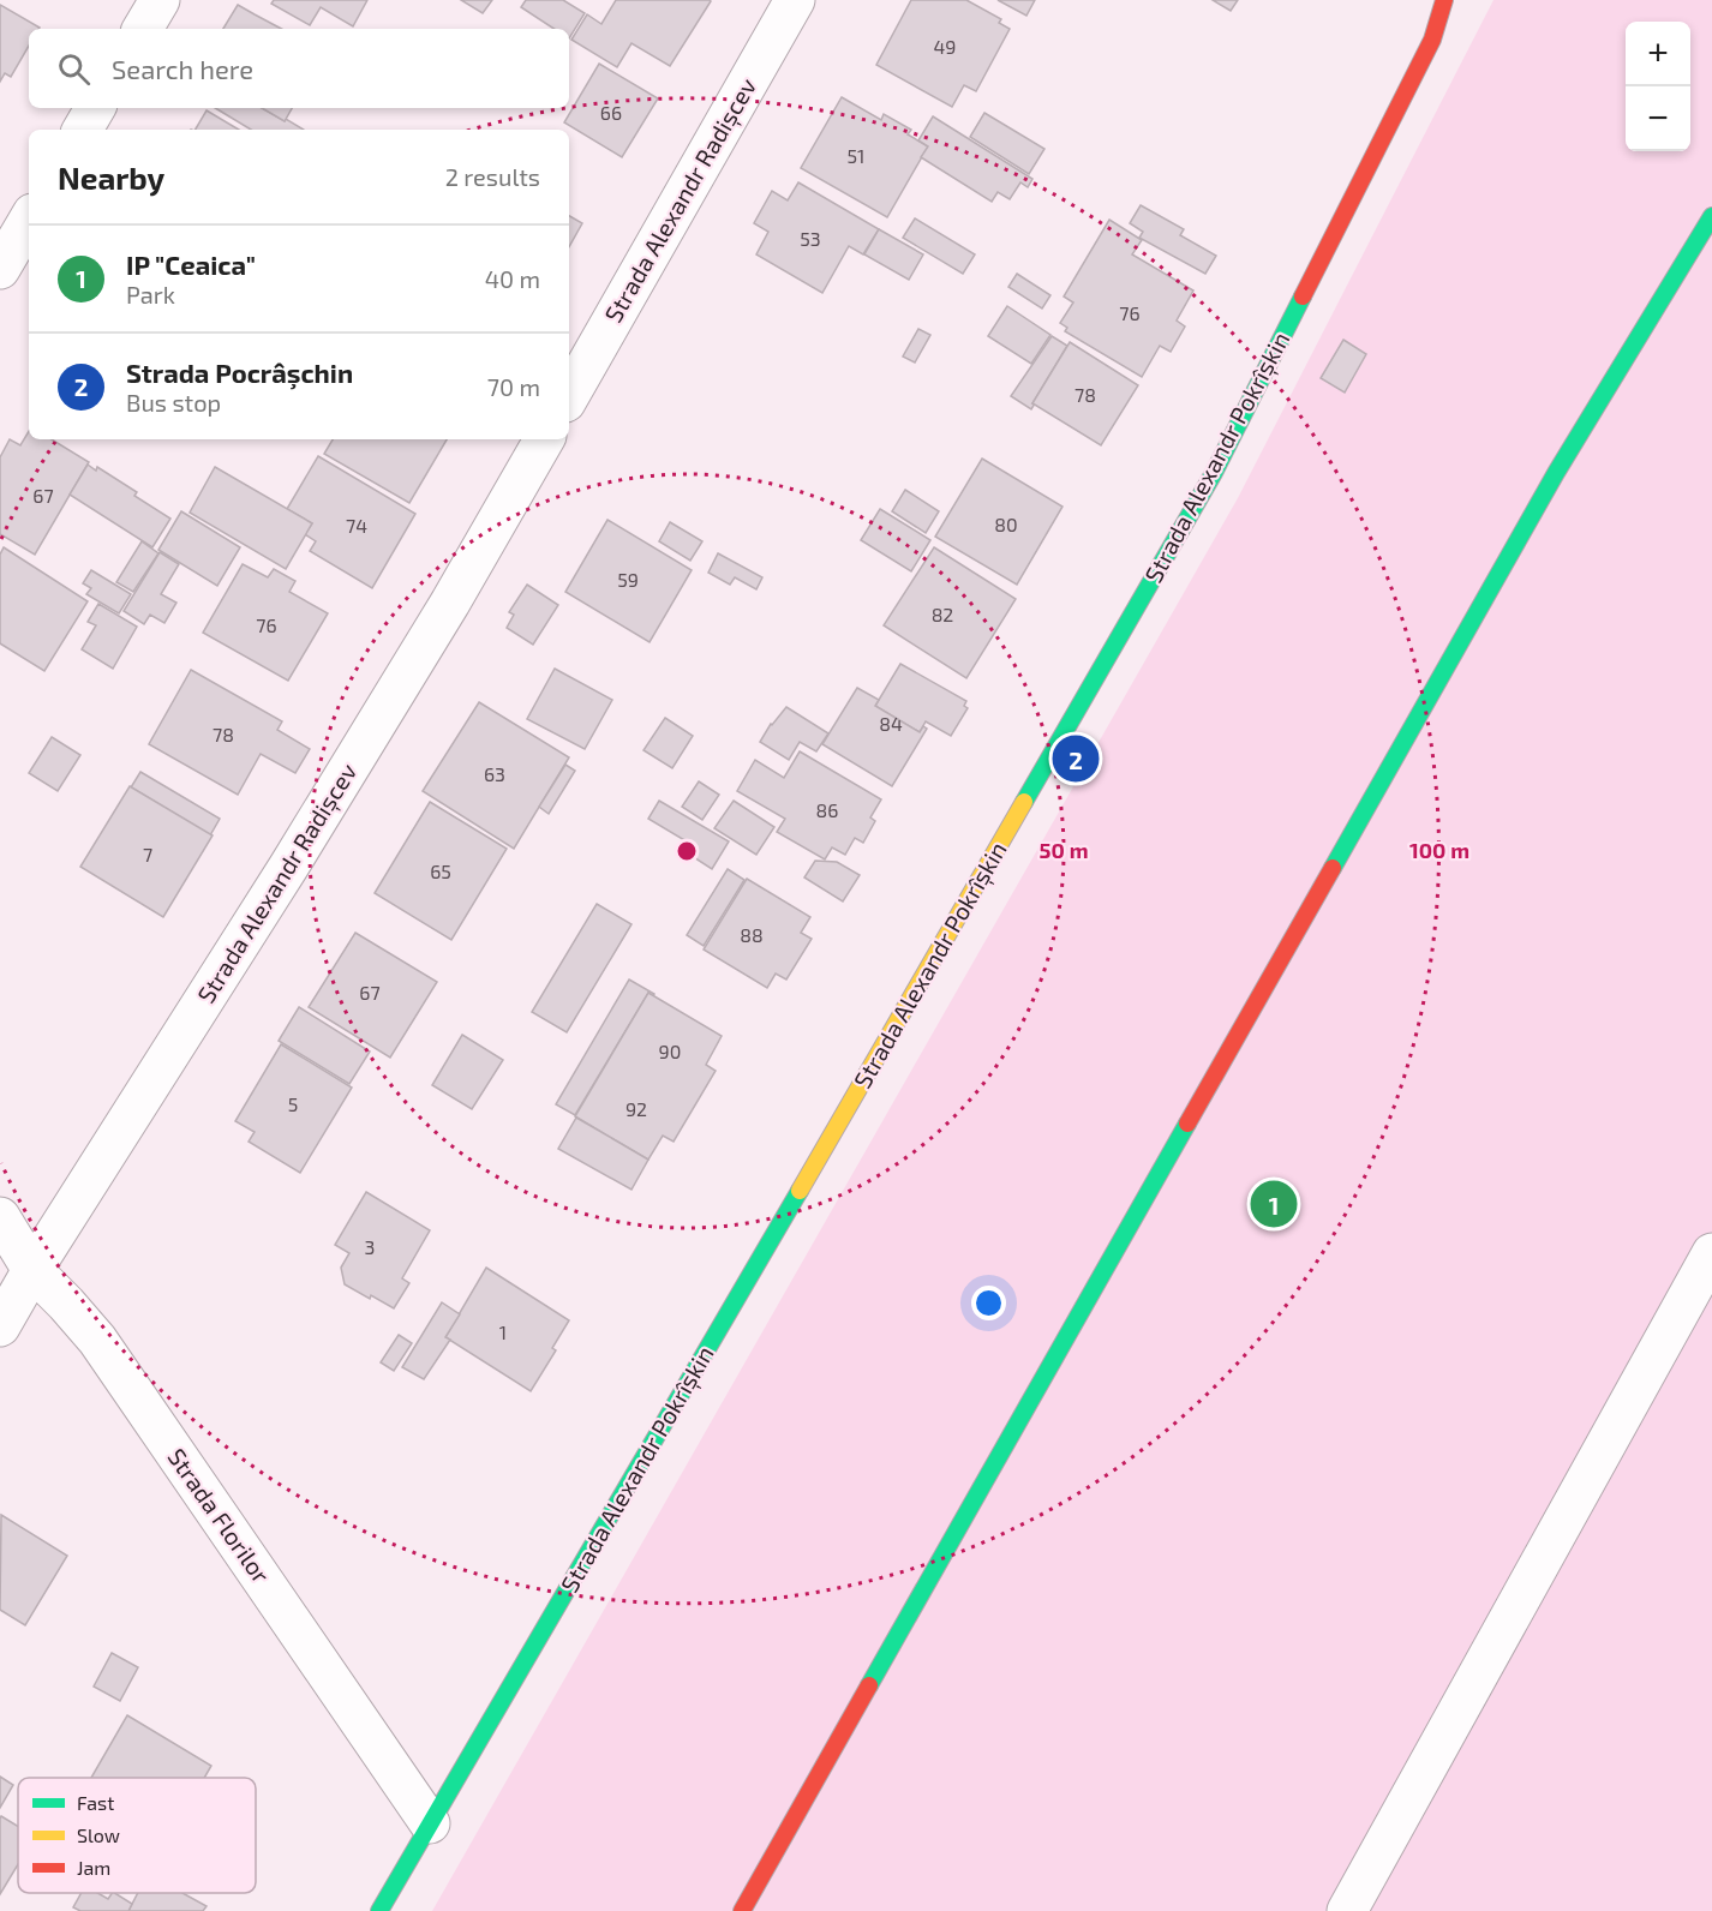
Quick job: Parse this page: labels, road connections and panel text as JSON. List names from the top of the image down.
{
  "streets": {
    "street": ["Strada Alexandr Radișcev", "Strada Alexandr Pokrîșkin", "Strada Florilor"]
  },
  "crossings": [
    ["Strada Alexandr Radișcev", "Strada Florilor"],
    ["Strada Alexandr Pokrîșkin", "Strada Florilor"]
  ],
  "house_numbers": [
    "49",
    "66",
    "51",
    "53",
    "76",
    "78",
    "67",
    "80",
    "74",
    "59",
    "82",
    "76",
    "84",
    "78",
    "63",
    "86",
    "7",
    "65",
    "88",
    "67",
    "90",
    "5",
    "92",
    "3",
    "1"
  ],
  "legend": ["Fast", "Slow", "Jam"],
  "page": {
    "map_buttons": ["+", "−"],
    "search": "Search here",
    "heading": ["Nearby", "2 results"],
    "list": [
      {
        "mark": "1",
        "name": "IP \"Ceaica\"",
        "note": "Park",
        "value": "40 m"
      },
      {
        "mark": "2",
        "name": "Strada Pocrâşchin",
        "note": "Bus stop",
        "value": "70 m"
      }
    ],
    "pins": ["2", "1"]
  },
  "rings": ["50 m", "100 m"]
}
